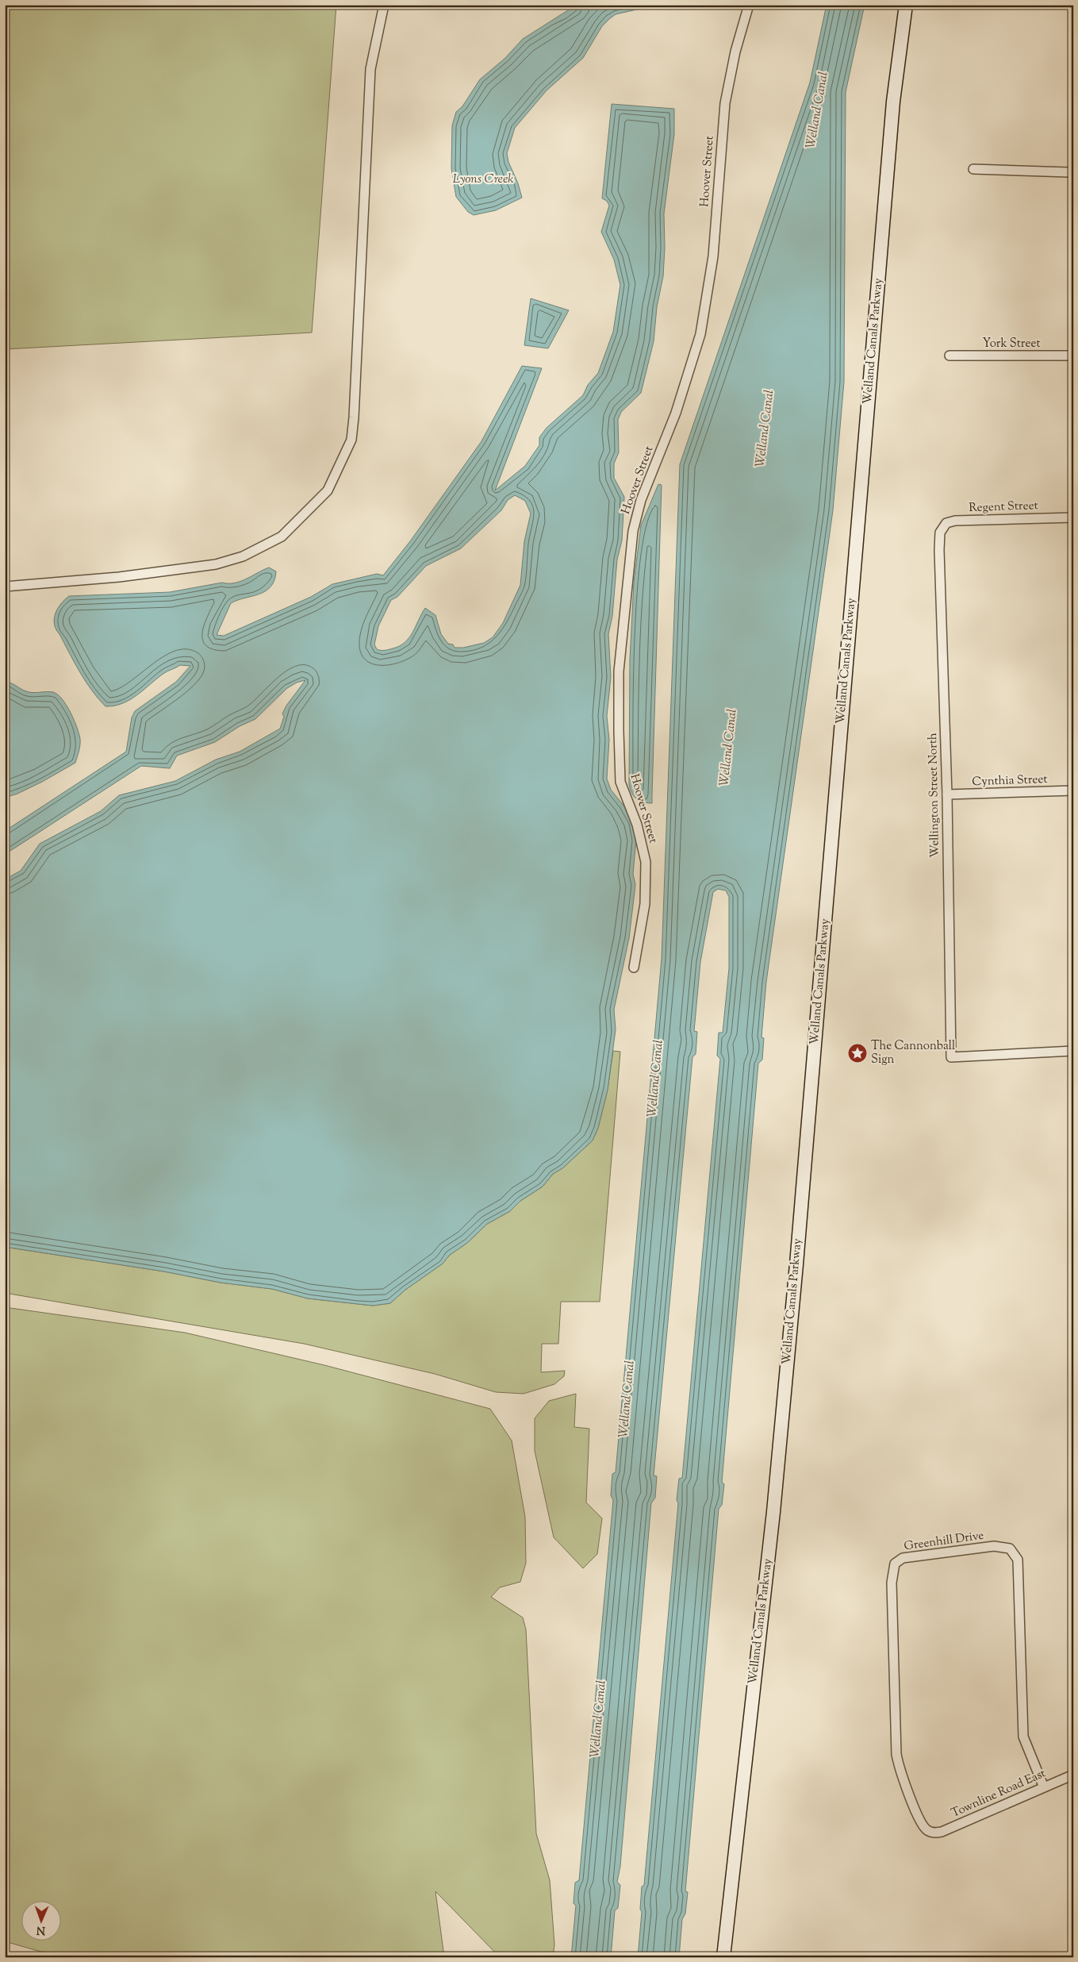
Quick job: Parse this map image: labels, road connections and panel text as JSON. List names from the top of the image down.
{
  "streets": {
    "street": [
      "Hoover Street",
      "Welland Canals Parkway",
      "York Street",
      "Regent Street",
      "Cynthia Street",
      "Wellington Street North",
      "Greenhill Drive",
      "Townline Road East"
    ]
  },
  "crossings": [
    ["Regent Street", "Wellington Street North"],
    ["Cynthia Street", "Wellington Street North"],
    ["Greenhill Drive", "Townline Road East"]
  ],
  "water": ["Welland Canal", "Lyons Creek"],
  "places": {
    "place": ["The Cannonball Sign"]
  },
  "north": "bottom"
}
